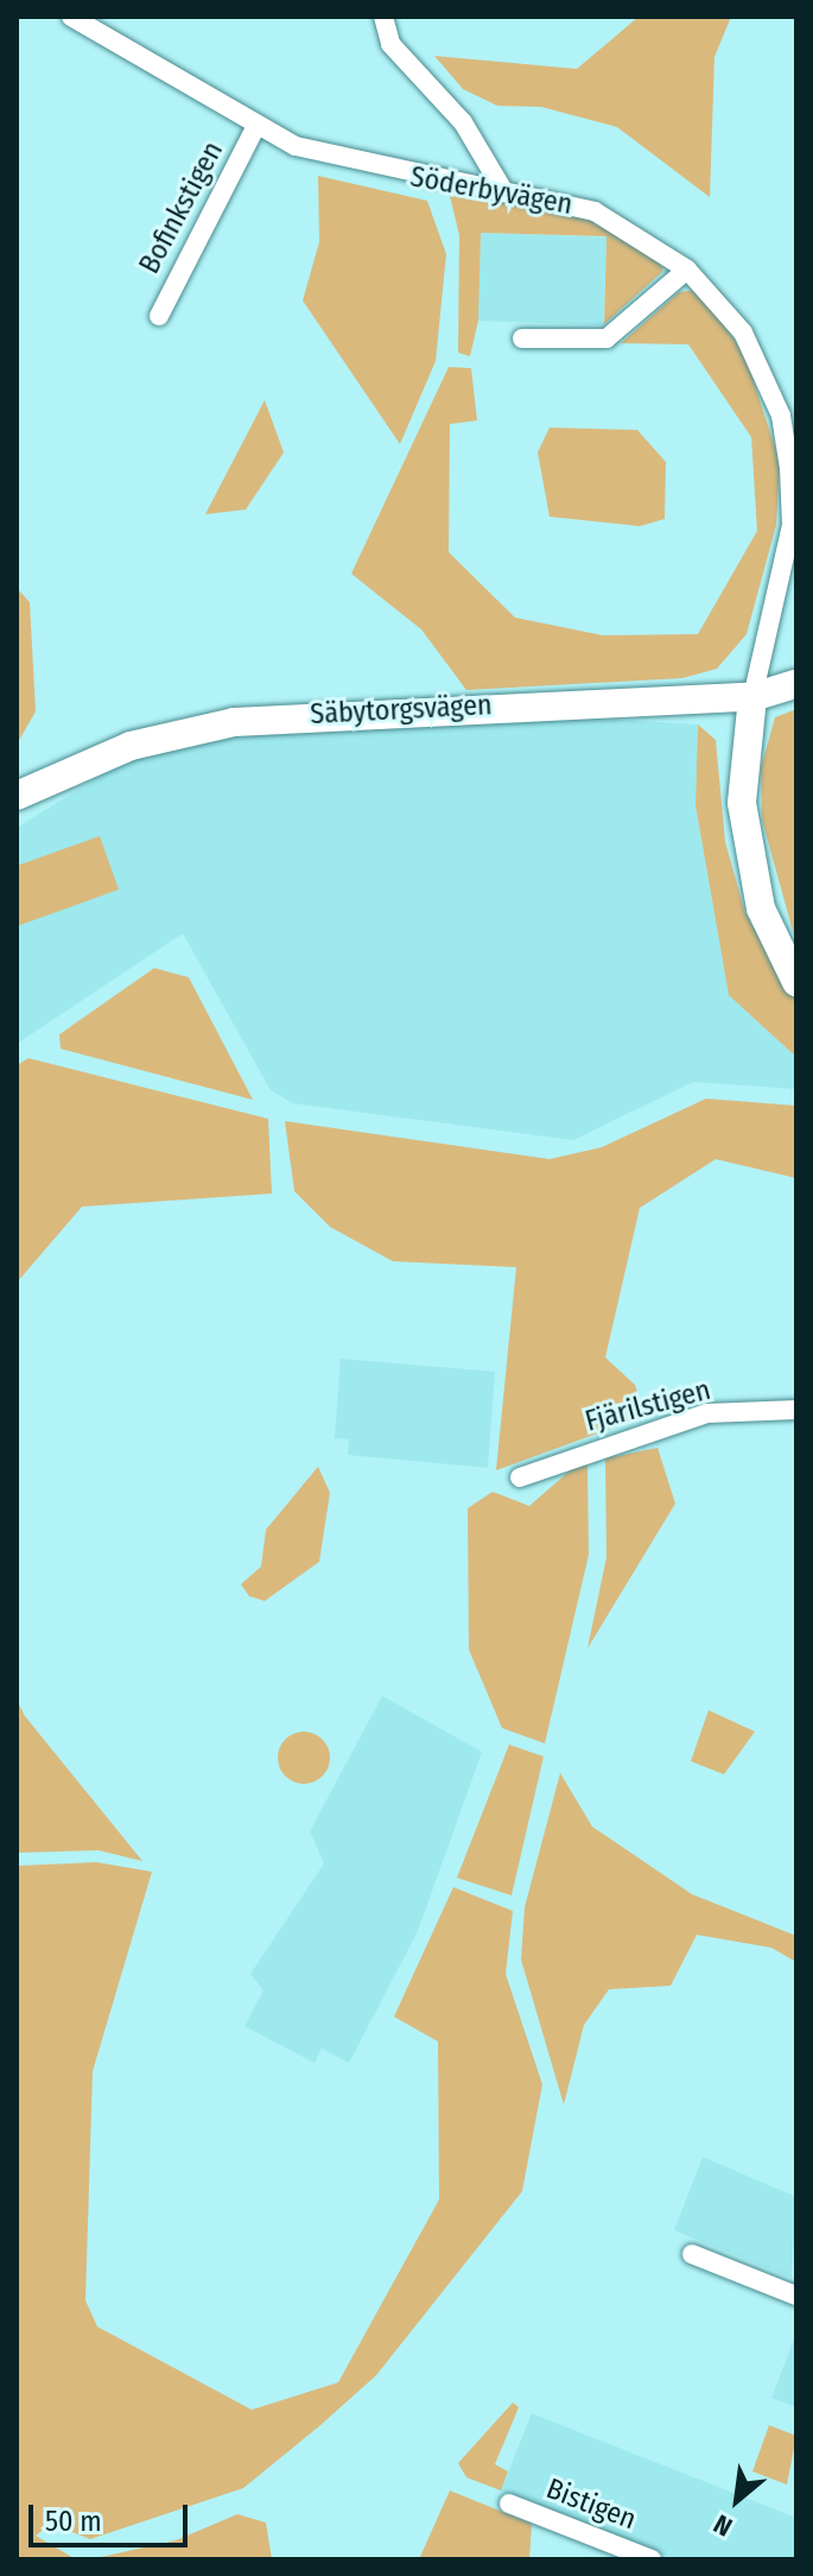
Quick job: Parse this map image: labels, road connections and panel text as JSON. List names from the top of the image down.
{
  "streets": {
    "street": [
      "Söderbyvägen",
      "Bofinkstigen",
      "Säbytorgsvägen",
      "Fjärilstigen",
      "Bistigen"
    ]
  },
  "crossings": [
    ["Söderbyvägen", "Bofinkstigen"],
    ["Söderbyvägen", "Säbytorgsvägen"]
  ],
  "scale_bar": "50 m",
  "north": "bottom left"
}
